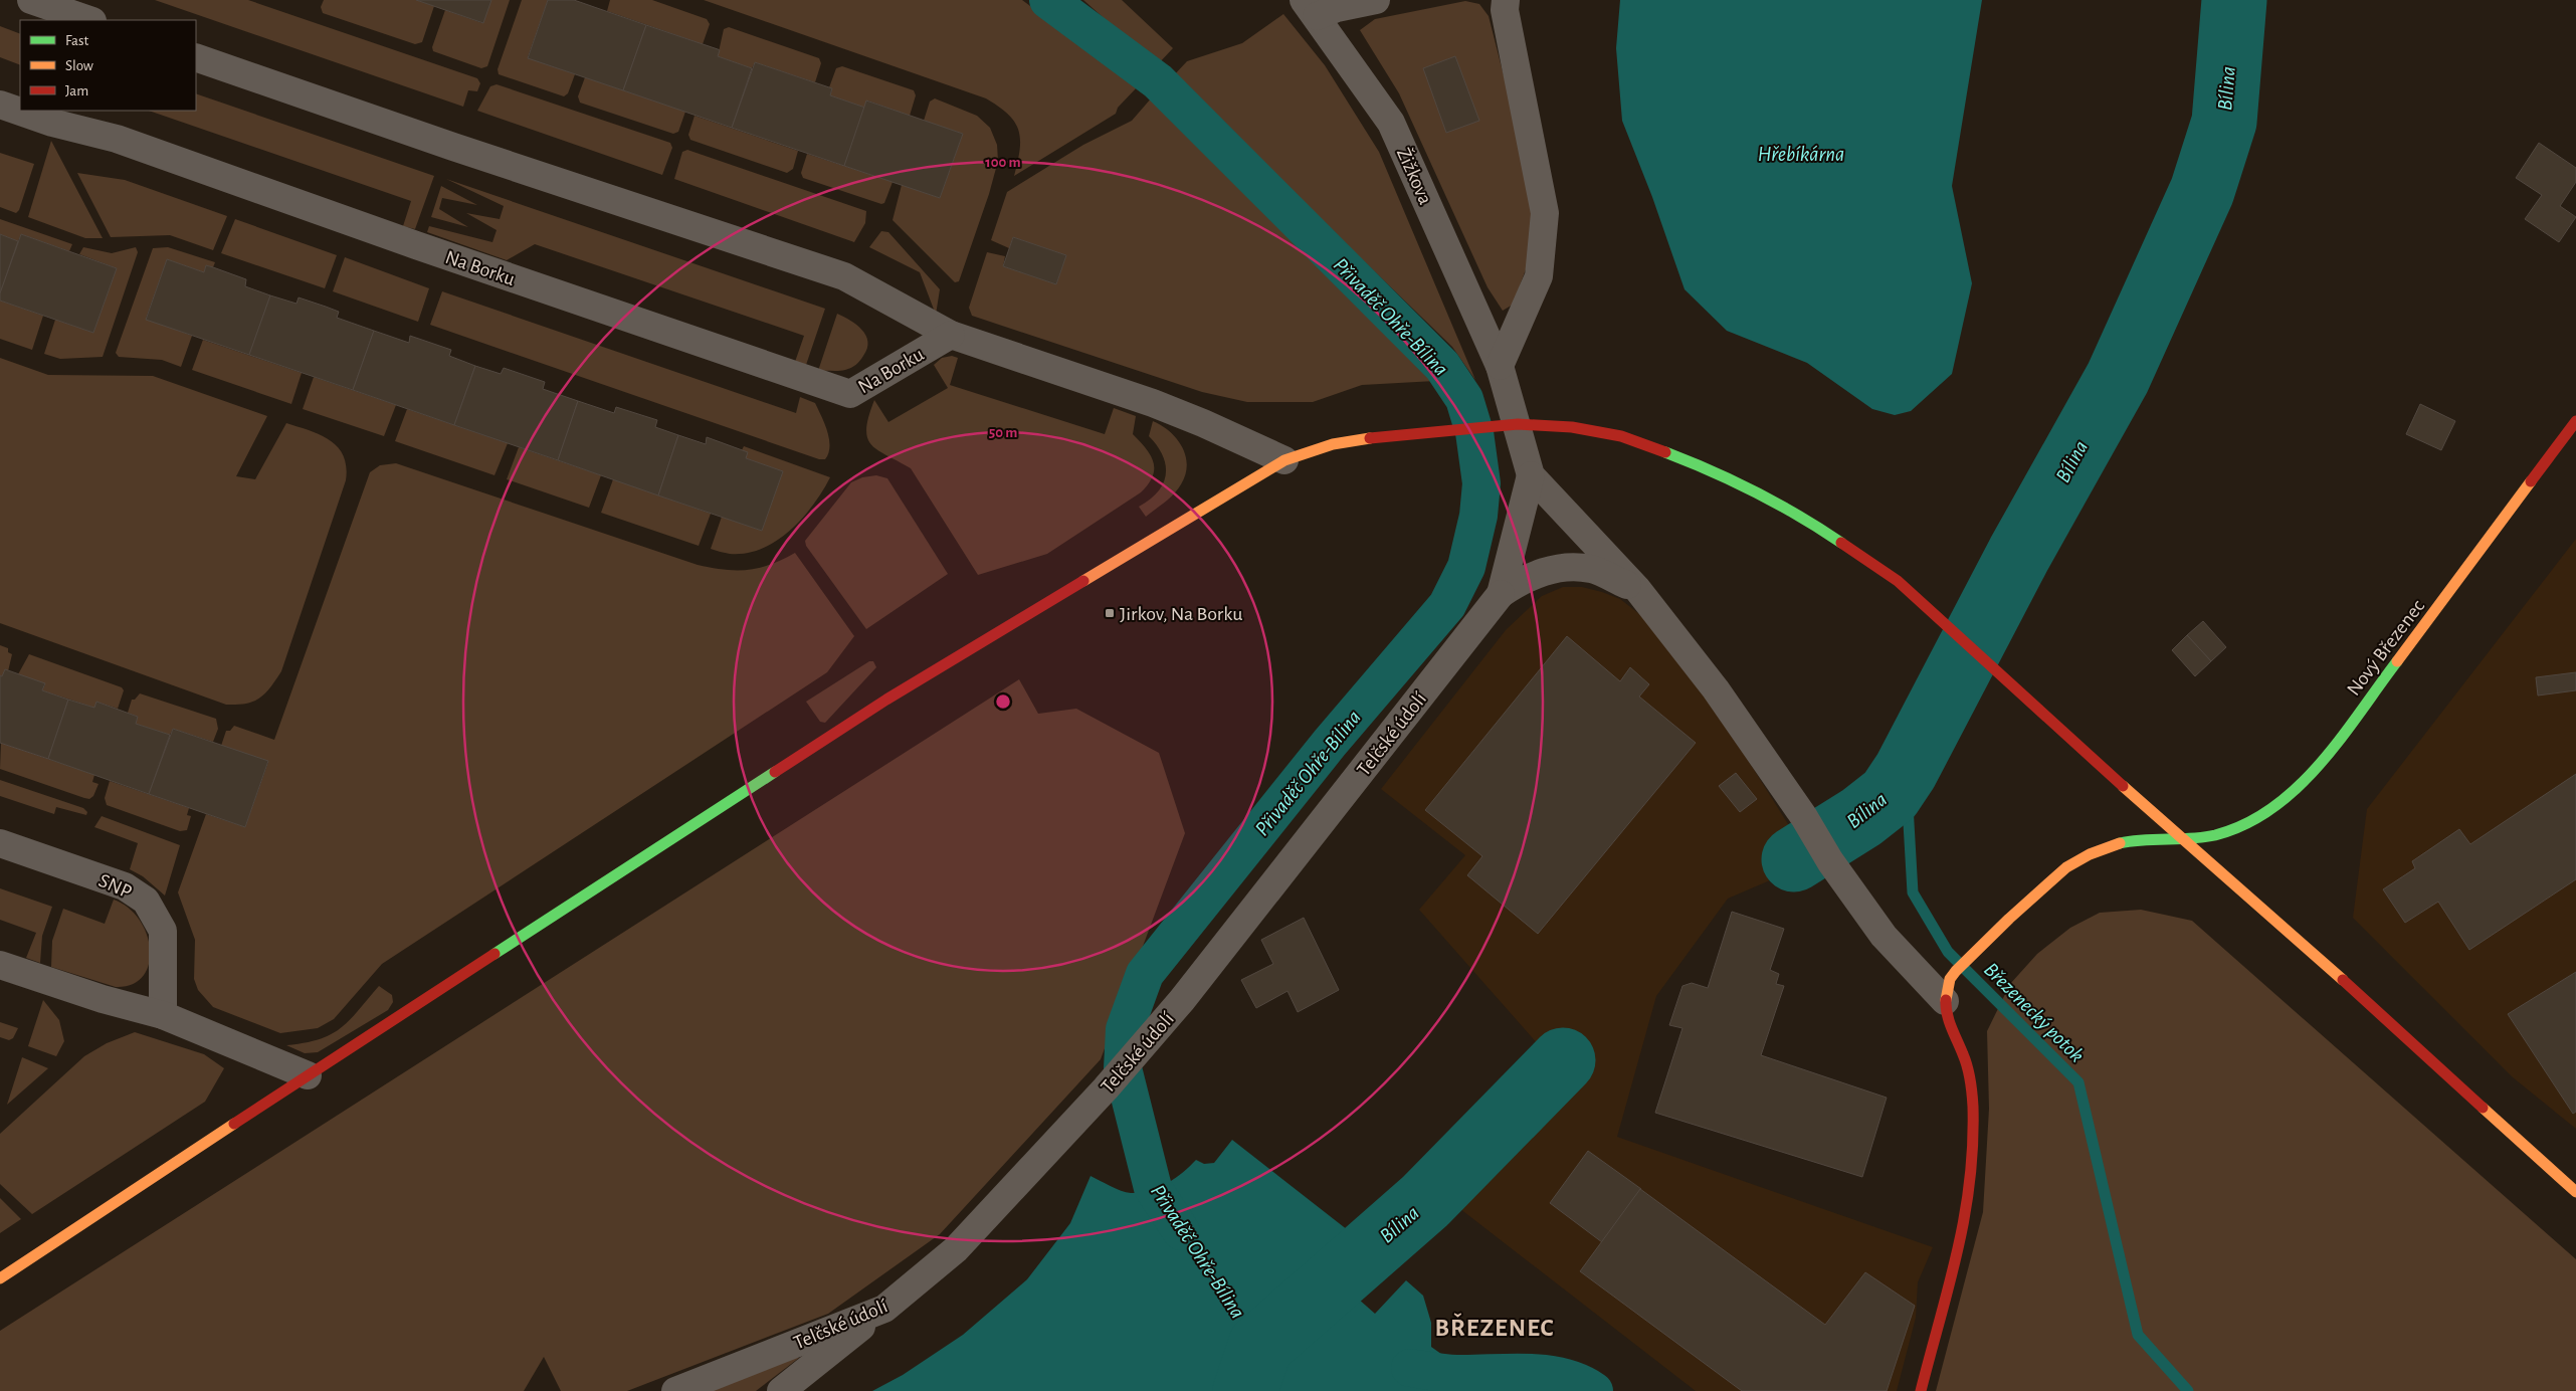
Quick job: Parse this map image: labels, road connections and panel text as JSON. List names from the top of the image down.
{
  "streets": {
    "street": [
      "Žižkova",
      "Na Borku",
      "Nový Březenec",
      "Telčské údolí",
      "SNP"
    ]
  },
  "districts": ["BŘEZENEC"],
  "water": [
    "Bílina",
    "Hřebíkárna",
    "Přivaděč Ohře-Bílina",
    "Březenecký potok"
  ],
  "places": {
    "transit": ["Jirkov, Na Borku"]
  },
  "legend": ["Fast", "Slow", "Jam"],
  "rings": ["100 m", "50 m"]
}
